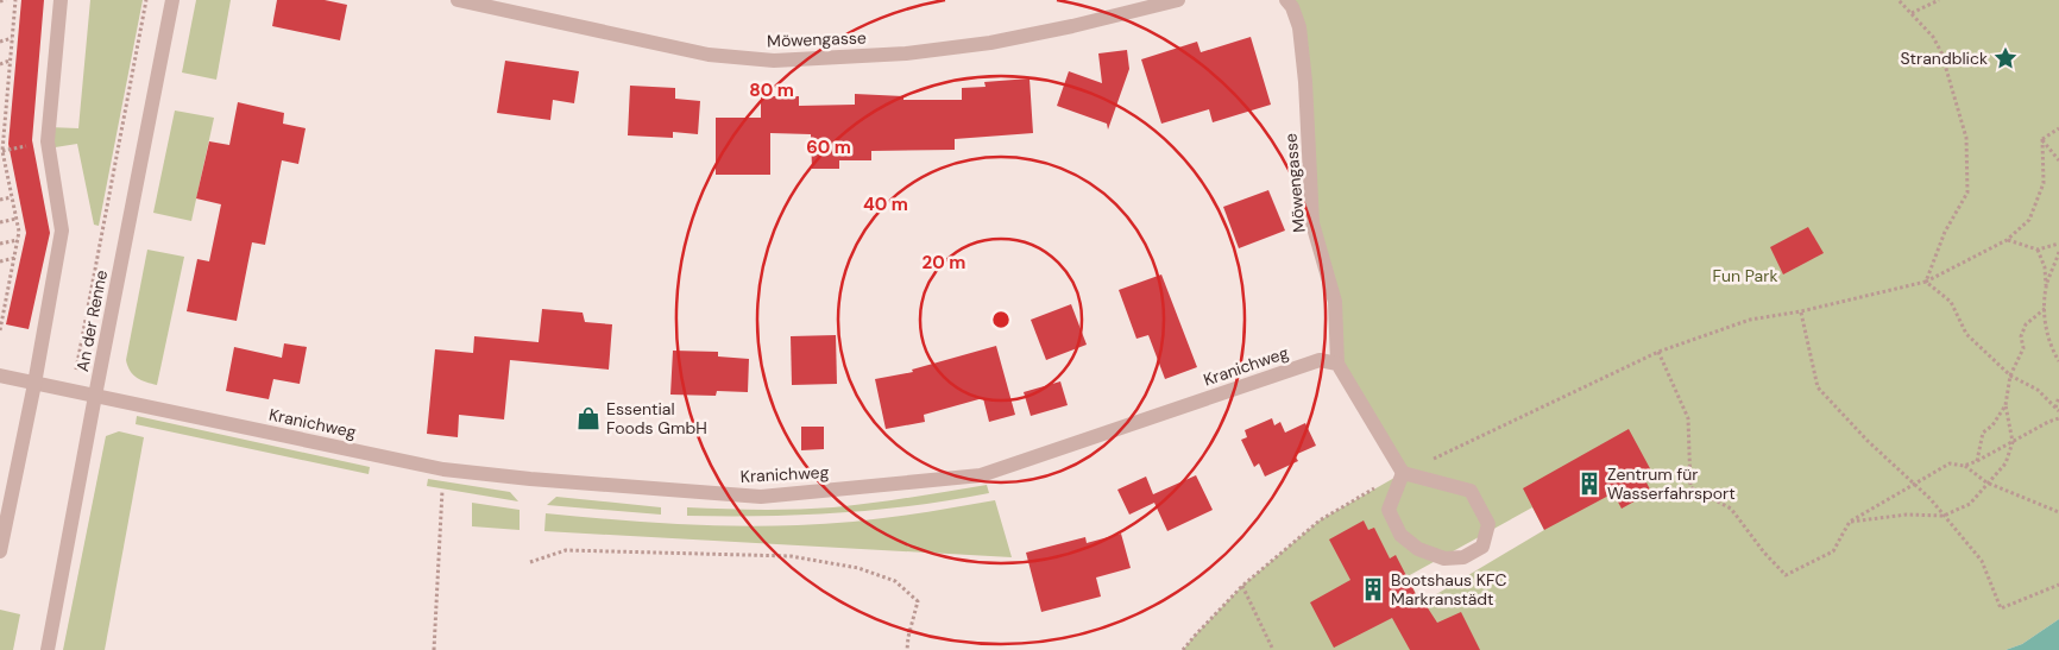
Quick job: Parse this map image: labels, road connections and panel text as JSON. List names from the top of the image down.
{
  "streets": {
    "street": ["Möwengasse", "An der Renne", "Kranichweg"]
  },
  "crossings": [
    ["Möwengasse", "Kranichweg"],
    ["An der Renne", "Kranichweg"]
  ],
  "parks": ["Fun Park"],
  "places": {
    "place": ["Strandblick"],
    "shop": ["Essential Foods GmbH"],
    "building": ["Zentrum für Wasserfahrsport", "Bootshaus KFC Markranstädt"]
  },
  "rings": [
    "80 m",
    "60 m",
    "40 m",
    "20 m"
  ]
}
